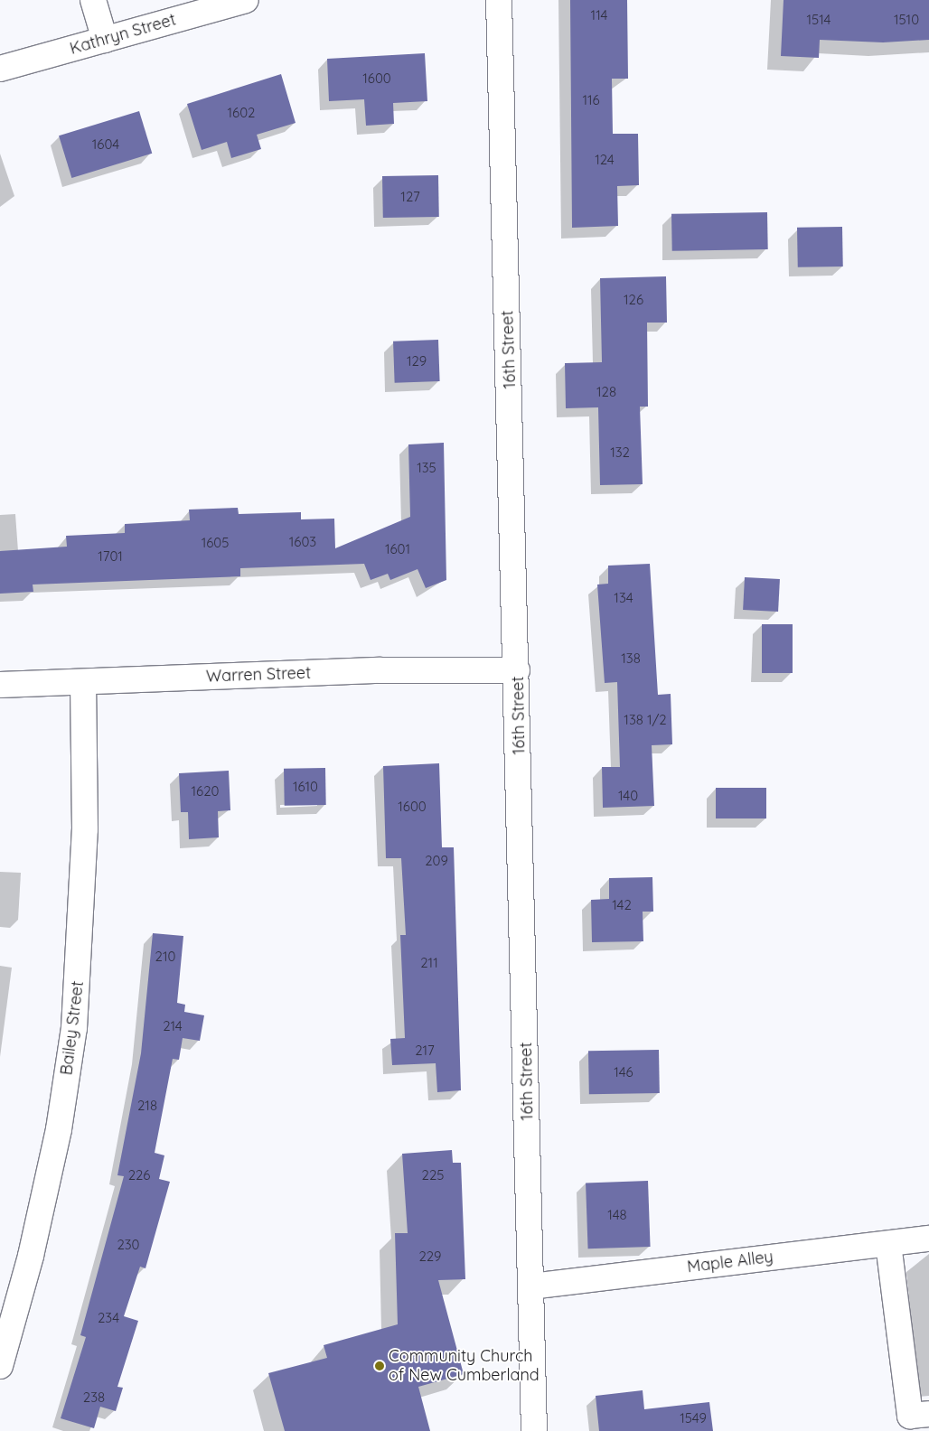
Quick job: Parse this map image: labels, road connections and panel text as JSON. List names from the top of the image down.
{
  "streets": {
    "street": [
      "Kathryn Street",
      "16th Street",
      "Warren Street",
      "Bailey Street",
      "Maple Alley"
    ]
  },
  "crossings": [
    ["16th Street", "Warren Street"],
    ["16th Street", "Maple Alley"],
    ["Warren Street", "Bailey Street"]
  ],
  "places": ["Community Church of New Cumberland"],
  "house_numbers": [
    "114",
    "1514",
    "1510",
    "1600",
    "116",
    "1602",
    "1604",
    "124",
    "127",
    "126",
    "129",
    "128",
    "132",
    "135",
    "1603",
    "1605",
    "1601",
    "1701",
    "134",
    "138",
    "138 1/2",
    "1610",
    "1620",
    "140",
    "1600",
    "209",
    "142",
    "210",
    "211",
    "214",
    "217",
    "146",
    "218",
    "226",
    "225",
    "148",
    "230",
    "229",
    "234",
    "238",
    "1549"
  ]
}
